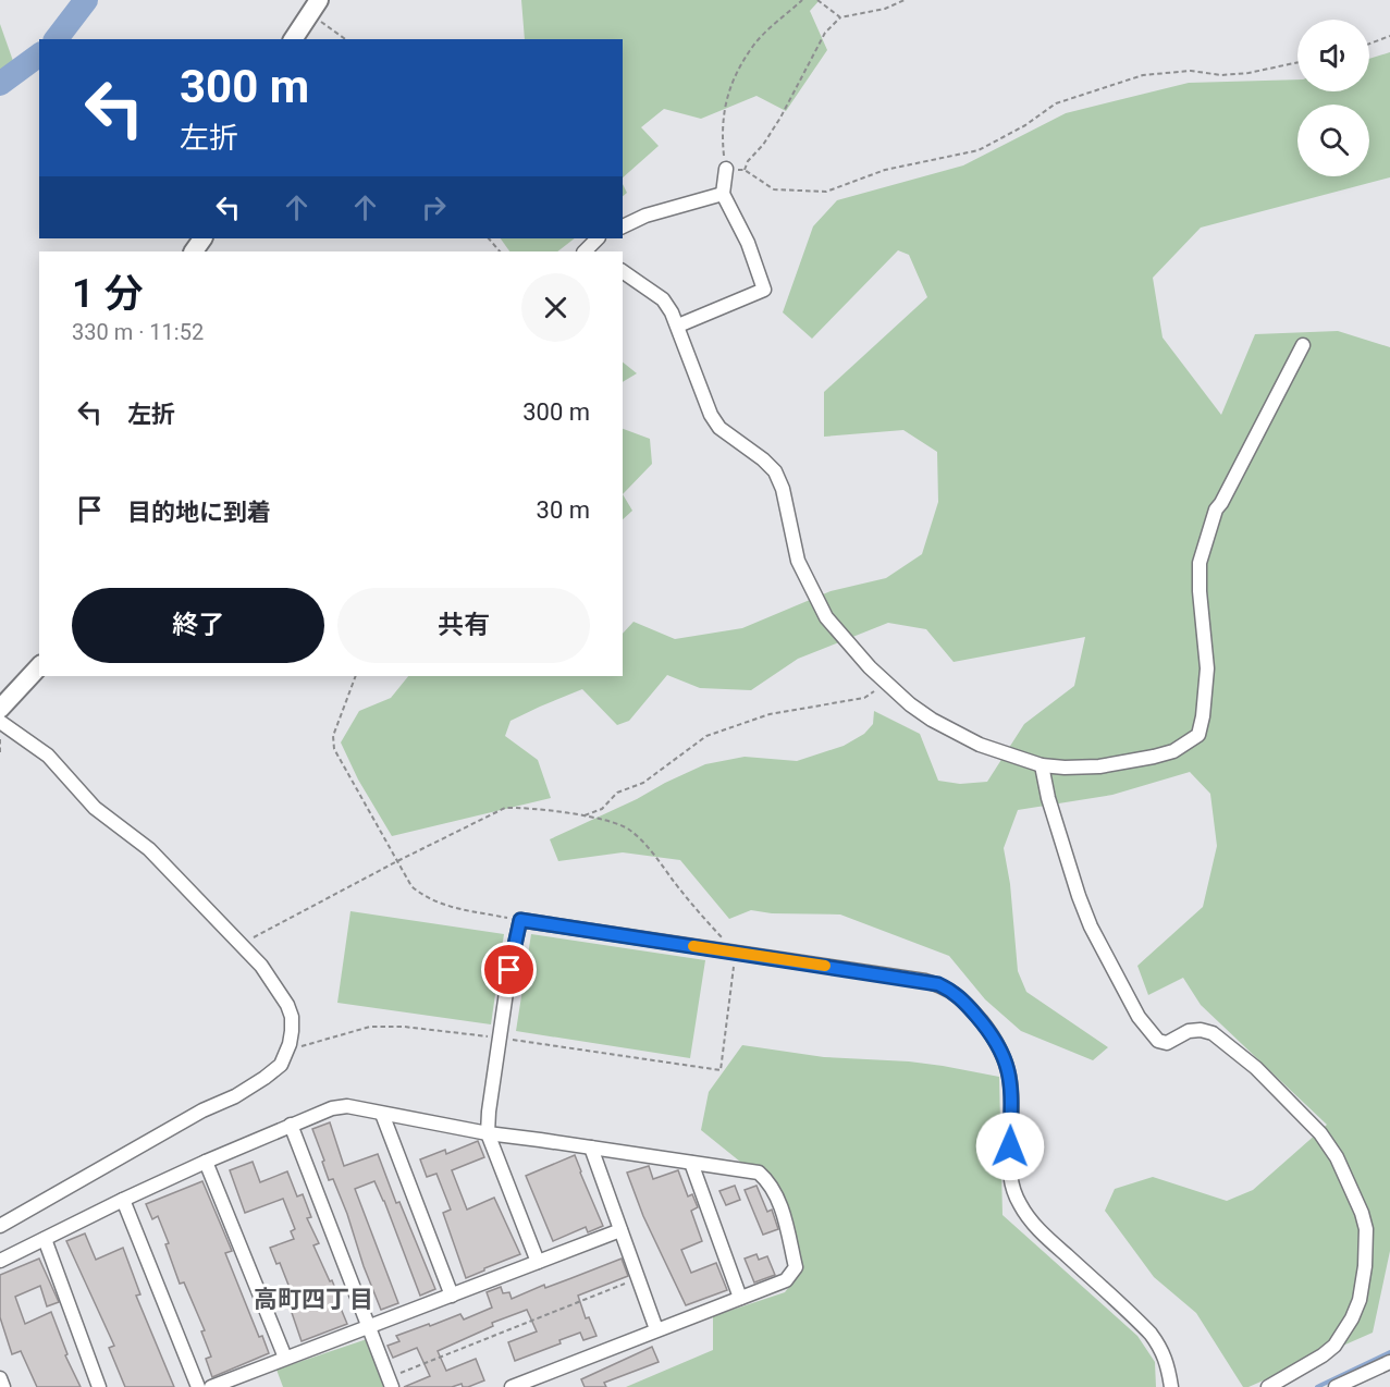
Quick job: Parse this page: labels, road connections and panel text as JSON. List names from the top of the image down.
{
  "districts": ["高町四丁目"],
  "page": {
    "turn": ["300 m", "左折"],
    "heading": ["1 分", "330 m · 11:52"],
    "list": [
      {
        "name": "左折",
        "value": "300 m"
      },
      {
        "name": "目的地に到着",
        "value": "30 m"
      }
    ],
    "buttons": ["終了", "共有"]
  }
}
